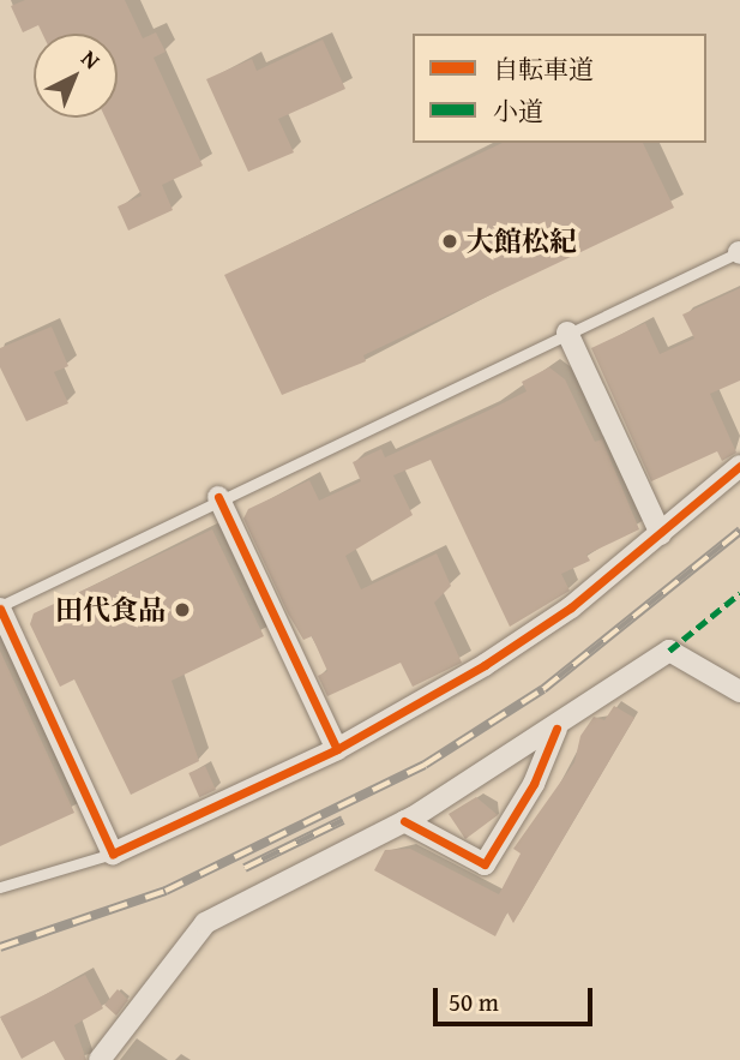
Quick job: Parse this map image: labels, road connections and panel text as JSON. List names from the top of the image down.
{
  "places": ["大館松紀", "田代食品"],
  "legend": ["自転車道", "小道"],
  "scale_bar": "50 m",
  "north": "top right"
}
